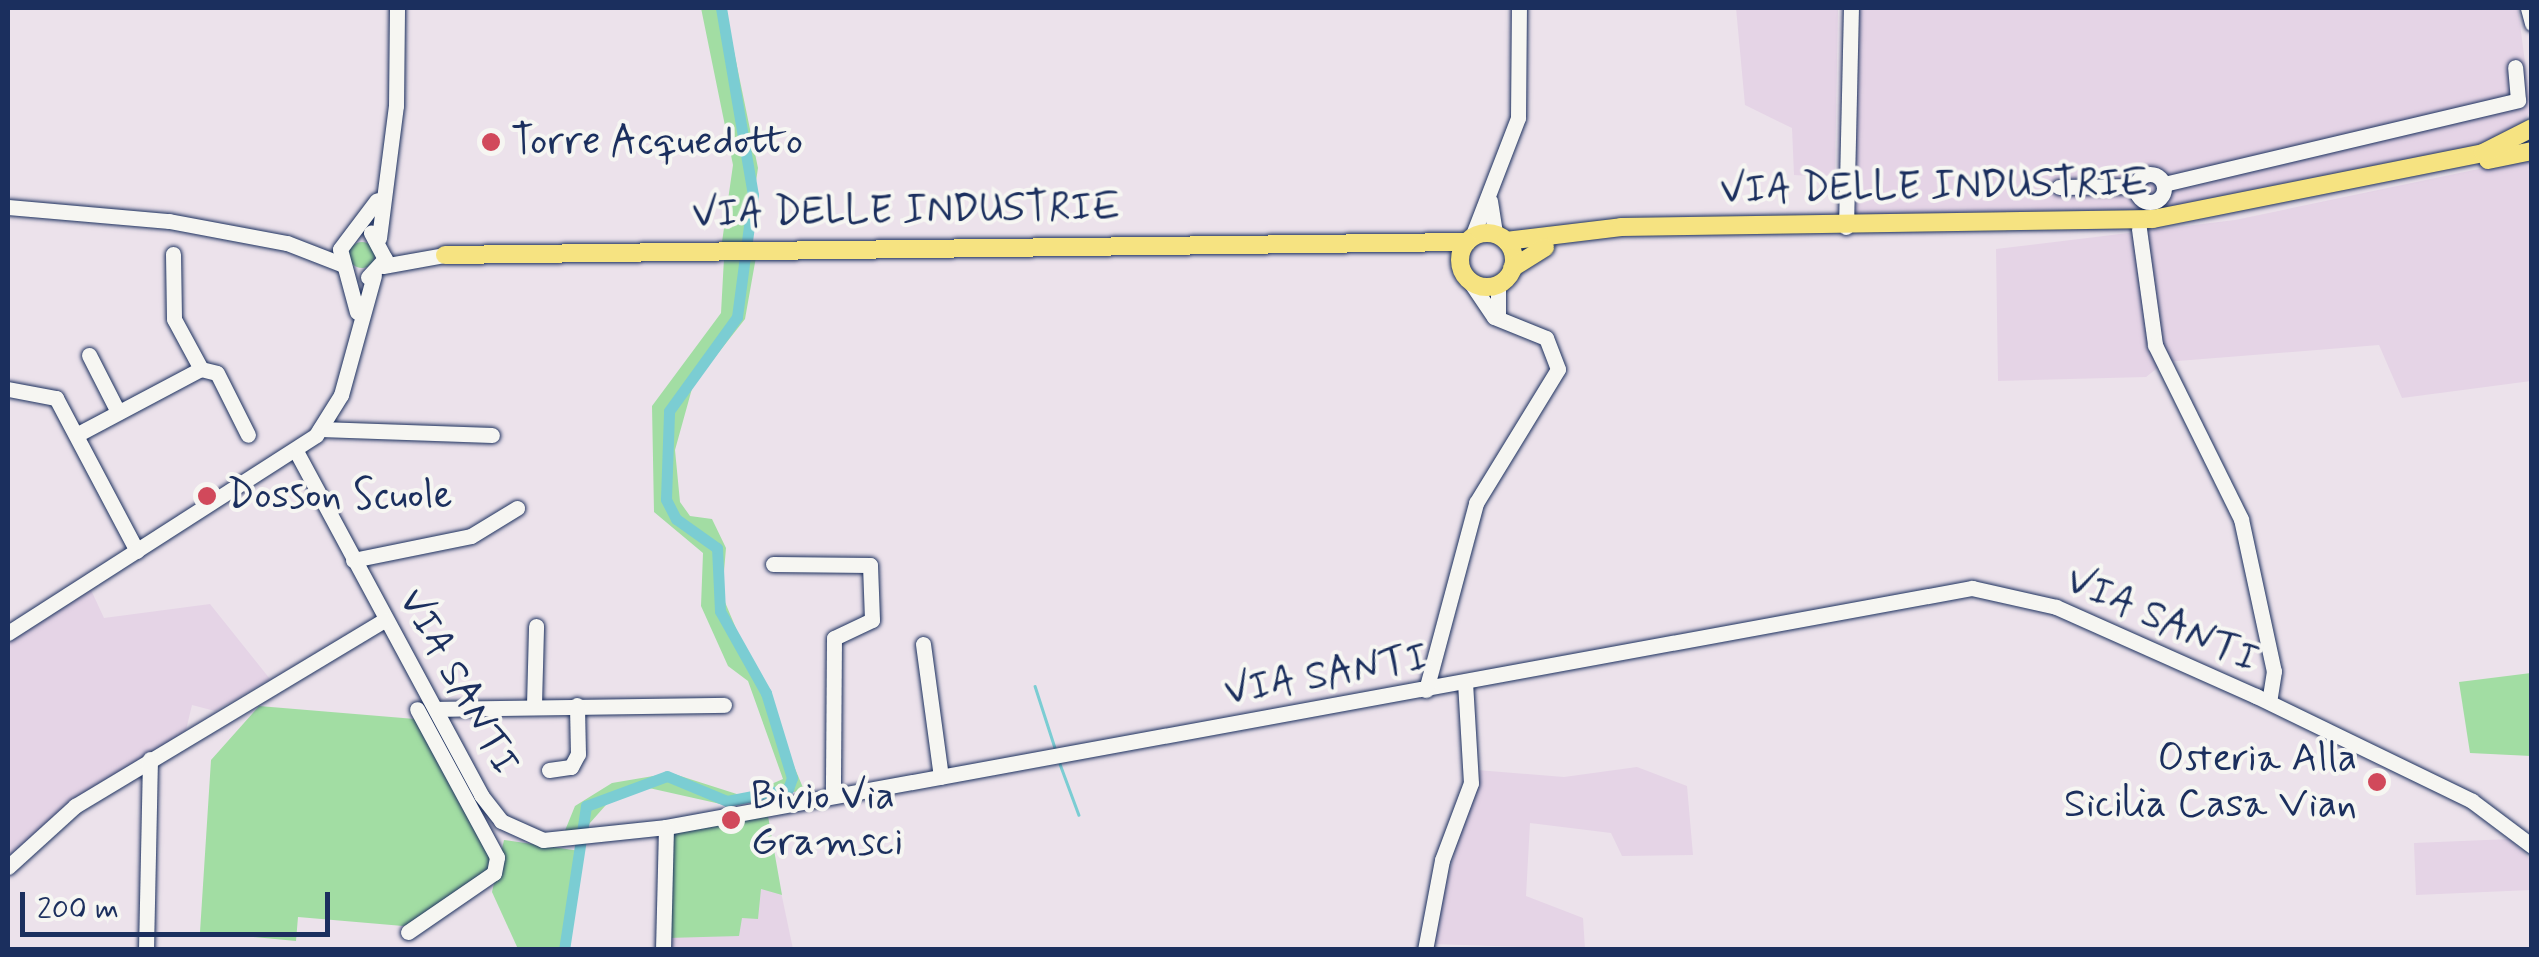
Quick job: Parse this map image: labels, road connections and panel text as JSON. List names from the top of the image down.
{
  "streets": {
    "main road": ["VIA DELLE INDUSTRIE"],
    "street": ["VIA SANTI"]
  },
  "places": [
    "Torre Acquedotto",
    "Dosson Scuole",
    "Osteria Alla Sicilia Casa Vian",
    "Bivio Via Gramsci"
  ],
  "scale_bar": "200 m"
}
